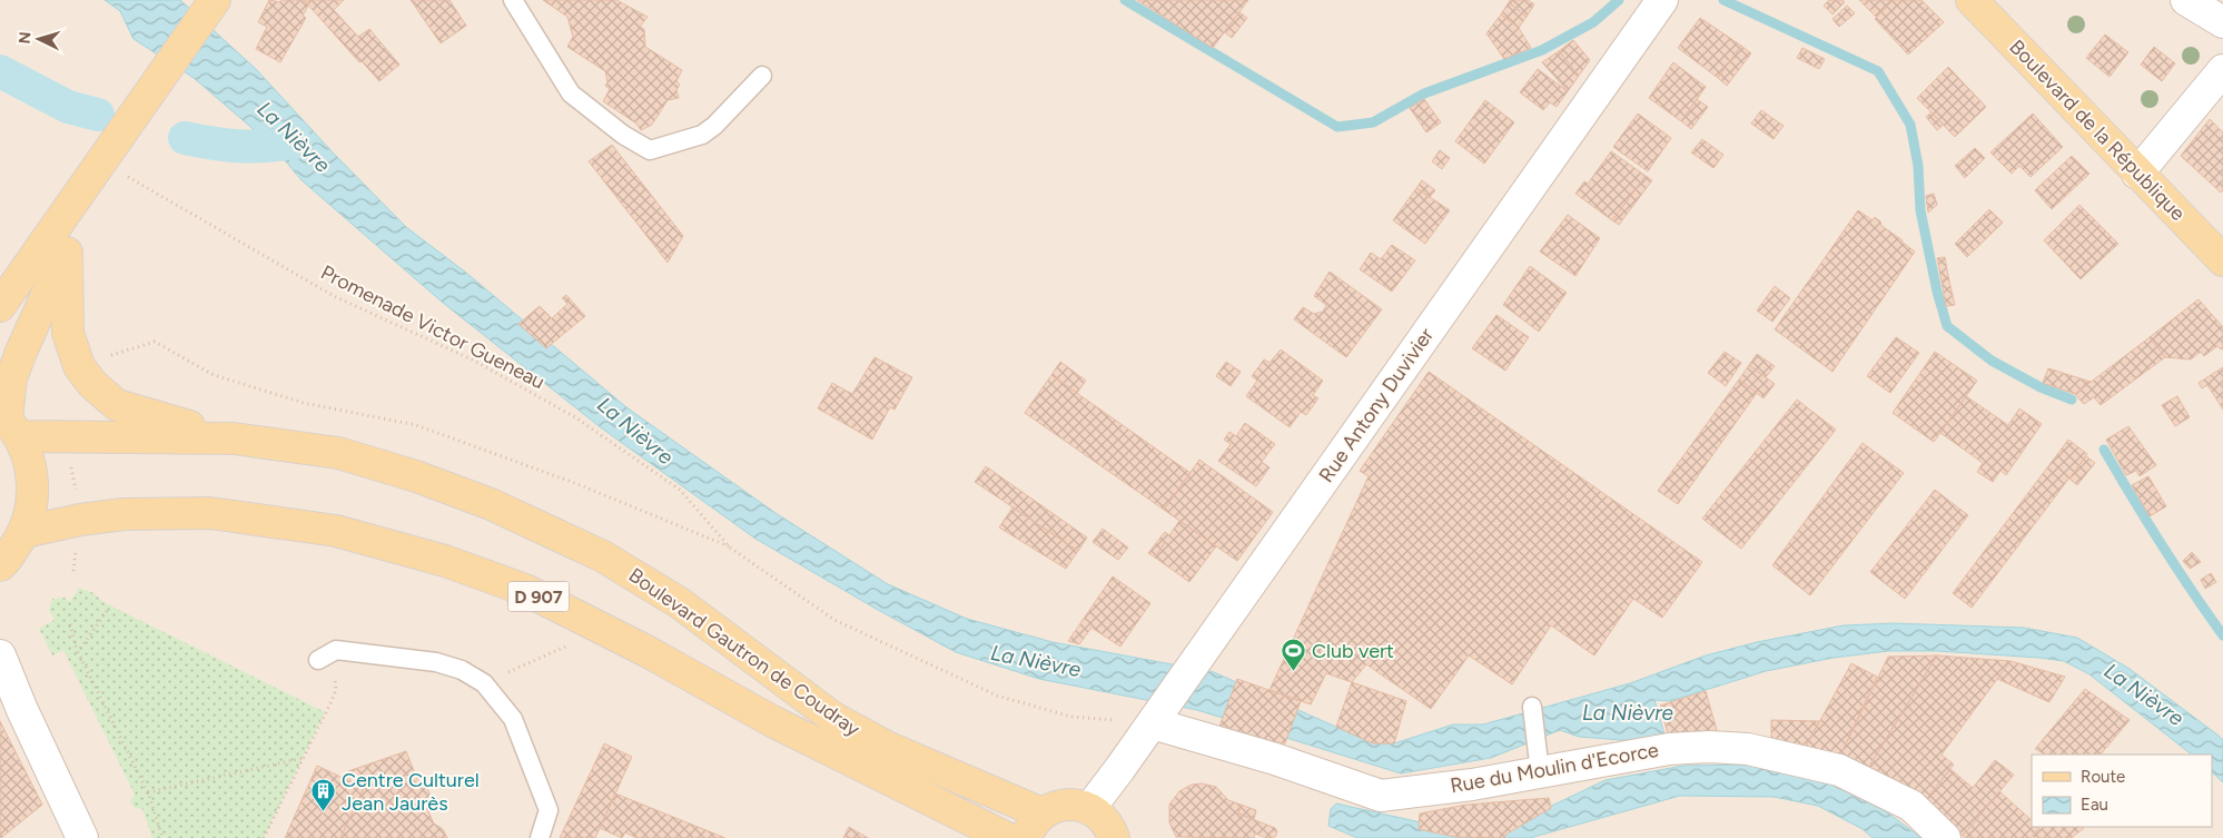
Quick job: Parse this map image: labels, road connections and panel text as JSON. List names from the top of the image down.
{
  "streets": {
    "main road": ["Boulevard de la République", "D 907", "Boulevard Gautron de Coudray"],
    "street": ["Rue Antony Duvivier", "Rue du Moulin d'Ecorce"],
    "path": ["Promenade Victor Gueneau"]
  },
  "crossings": [
    ["Promenade Victor Gueneau", "Rue Antony Duvivier"],
    ["Promenade Victor Gueneau", "Rue du Moulin d'Ecorce"],
    ["Rue Antony Duvivier", "Rue du Moulin d'Ecorce"]
  ],
  "water": ["La Nièvre"],
  "places": {
    "sports": ["Club vert"],
    "building": ["Centre Culturel Jean Jaurès"]
  },
  "legend": ["Route", "Eau"],
  "north": "left"
}
